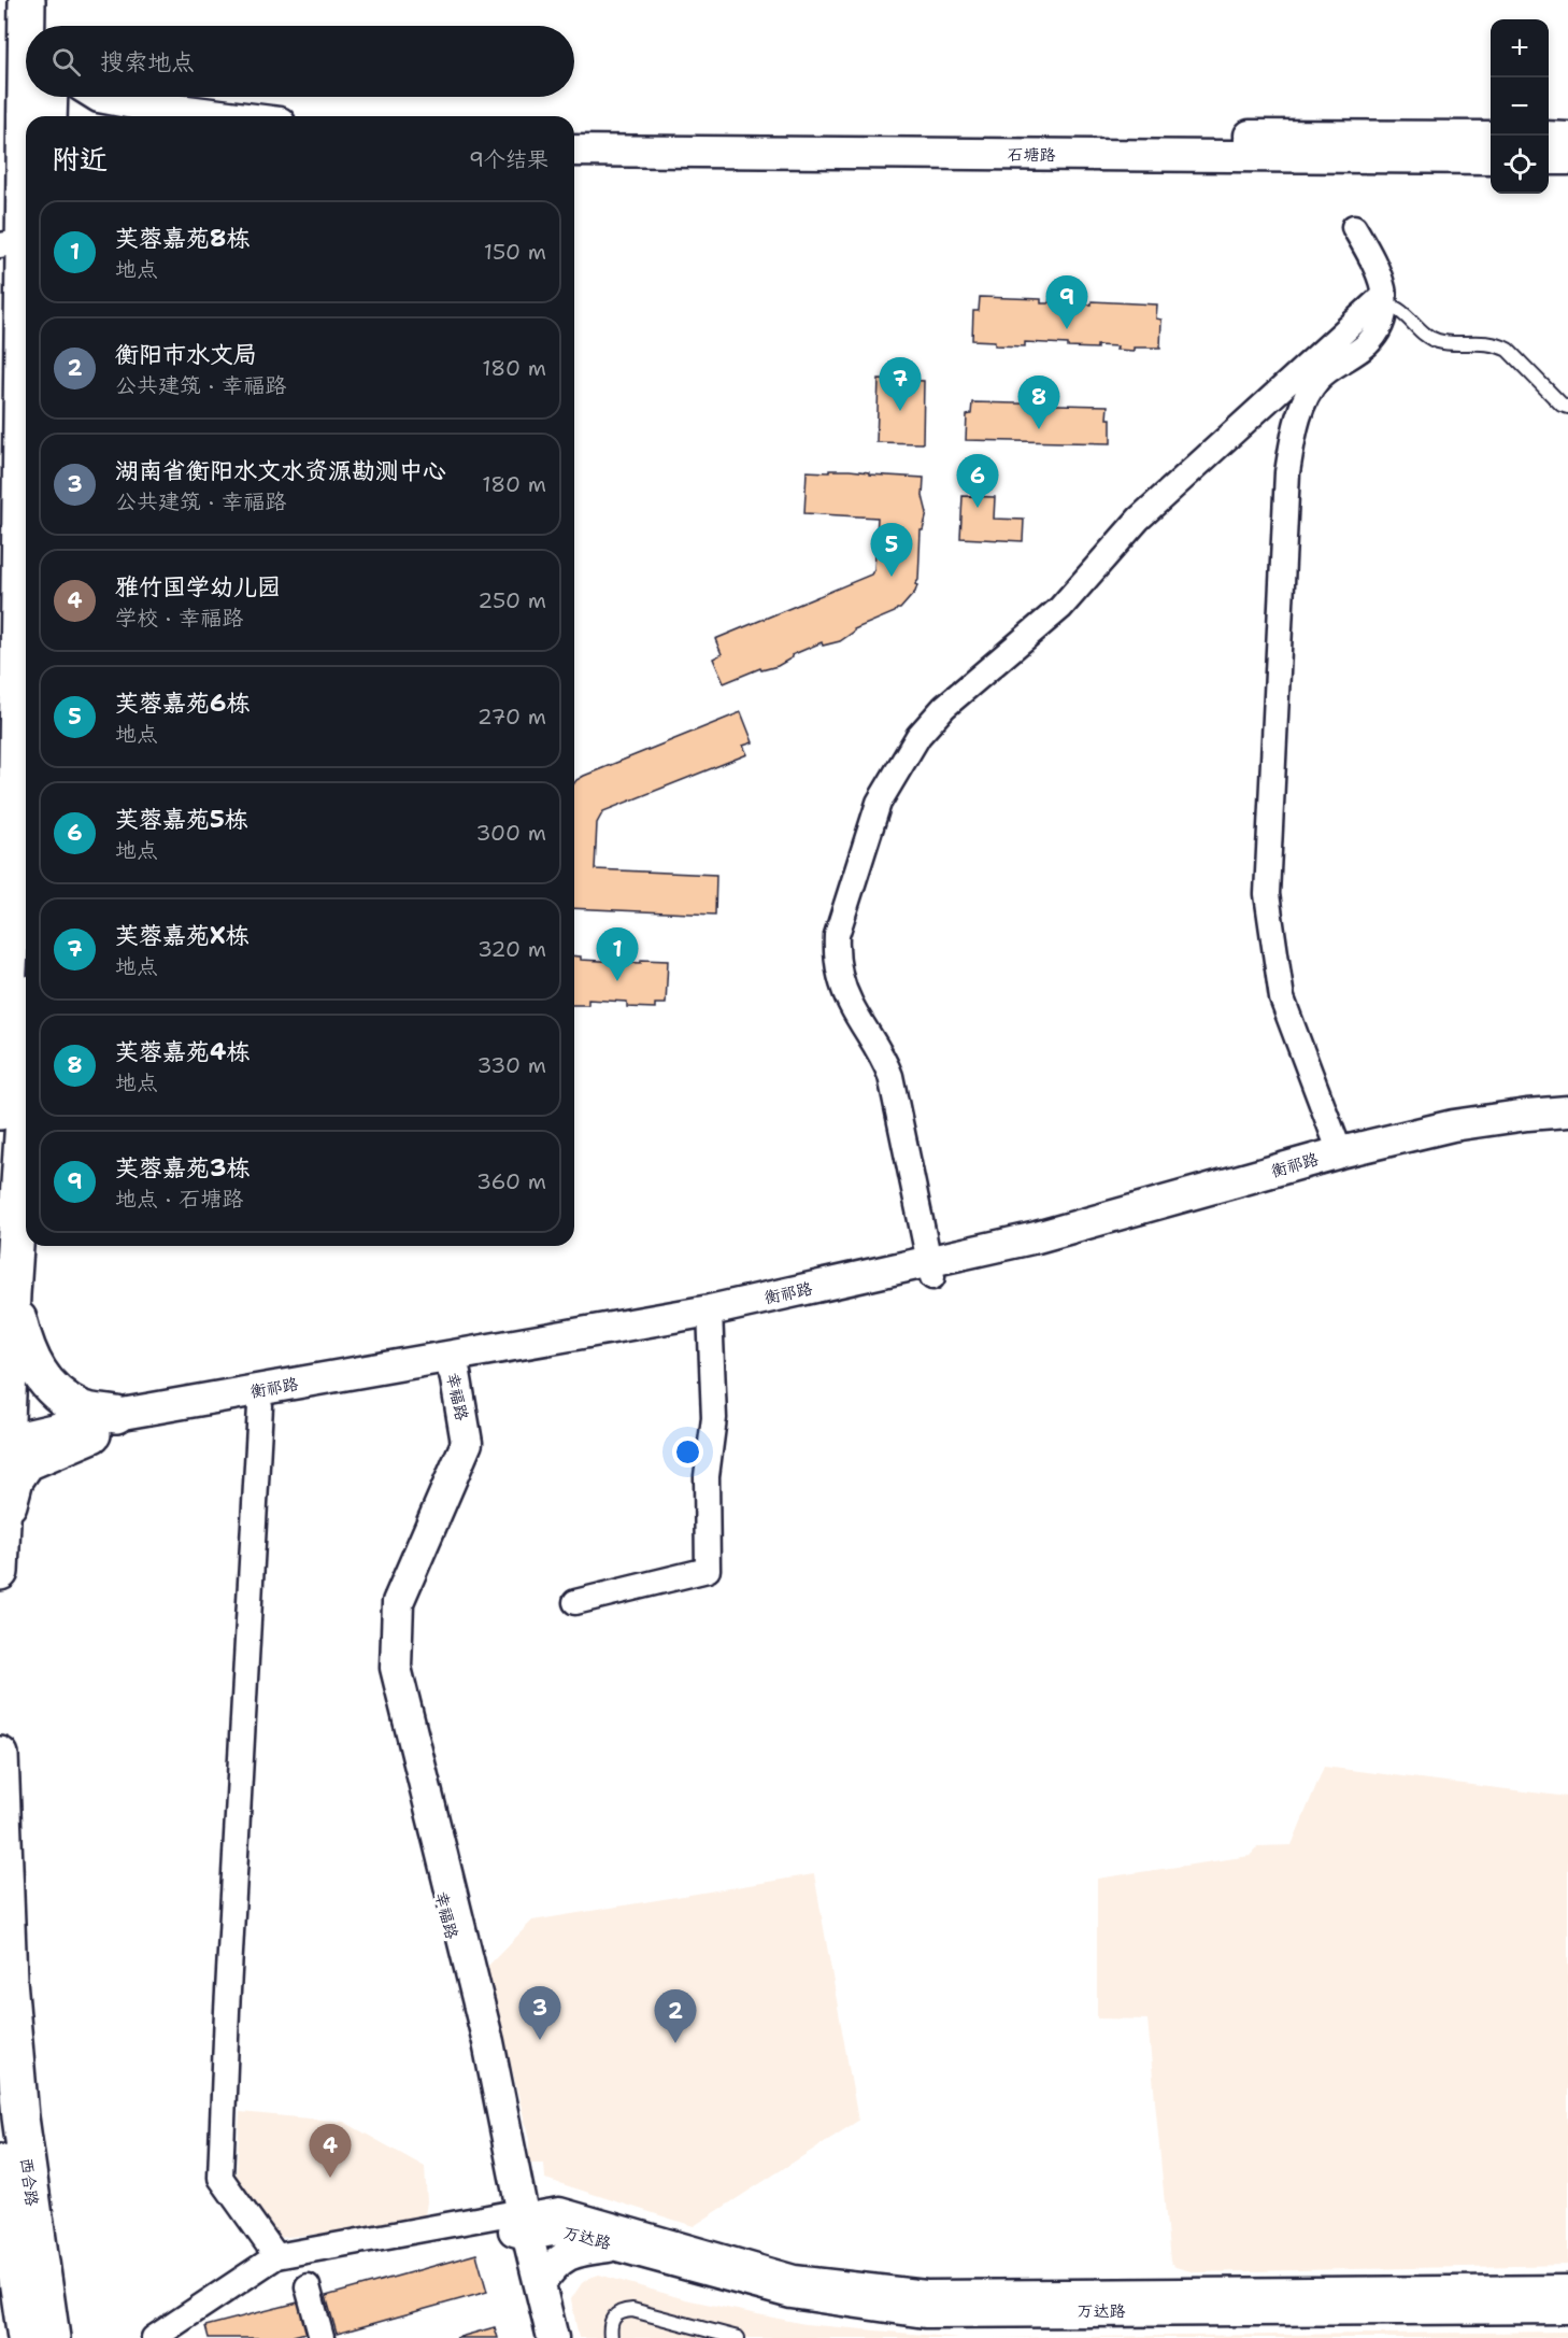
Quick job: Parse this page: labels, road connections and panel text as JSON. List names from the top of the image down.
{
  "streets": {
    "main road": ["西合路"],
    "street": [
      "石塘路",
      "衡祁路",
      "幸福路",
      "万达路"
    ]
  },
  "crossings": [
    ["衡祁路", "幸福路"],
    ["幸福路", "万达路"]
  ],
  "page": {
    "map_buttons": ["+", "−"],
    "search": "搜索地点",
    "heading": ["附近", "9个结果"],
    "list": [
      {
        "mark": "1",
        "name": "芙蓉嘉苑8栋",
        "note": "地点",
        "value": "150 m"
      },
      {
        "mark": "2",
        "name": "衡阳市水文局",
        "note": "公共建筑 · 幸福路",
        "value": "180 m"
      },
      {
        "mark": "3",
        "name": "湖南省衡阳水文水资源勘测中心",
        "note": "公共建筑 · 幸福路",
        "value": "180 m"
      },
      {
        "mark": "4",
        "name": "雅竹国学幼儿园",
        "note": "学校 · 幸福路",
        "value": "250 m"
      },
      {
        "mark": "5",
        "name": "芙蓉嘉苑6栋",
        "note": "地点",
        "value": "270 m"
      },
      {
        "mark": "6",
        "name": "芙蓉嘉苑5栋",
        "note": "地点",
        "value": "300 m"
      },
      {
        "mark": "7",
        "name": "芙蓉嘉苑X栋",
        "note": "地点",
        "value": "320 m"
      },
      {
        "mark": "8",
        "name": "芙蓉嘉苑4栋",
        "note": "地点",
        "value": "330 m"
      },
      {
        "mark": "9",
        "name": "芙蓉嘉苑3栋",
        "note": "地点 · 石塘路",
        "value": "360 m"
      }
    ],
    "pins": [
      "9",
      "7",
      "8",
      "6",
      "5",
      "1",
      "3",
      "2",
      "4"
    ]
  }
}
